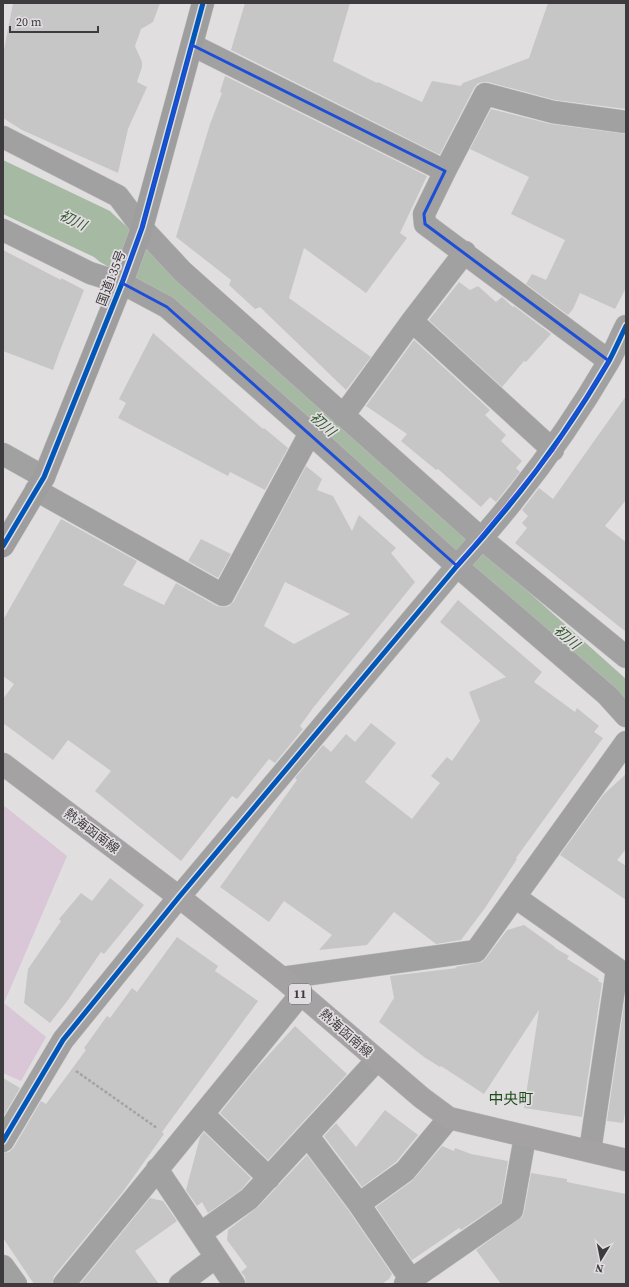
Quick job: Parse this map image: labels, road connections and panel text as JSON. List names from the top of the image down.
{
  "streets": {
    "highway": ["国道135号"],
    "main road": ["熱海函南線", "11"]
  },
  "districts": ["中央町"],
  "water": ["初川"],
  "scale_bar": "20 m",
  "north": "bottom"
}
